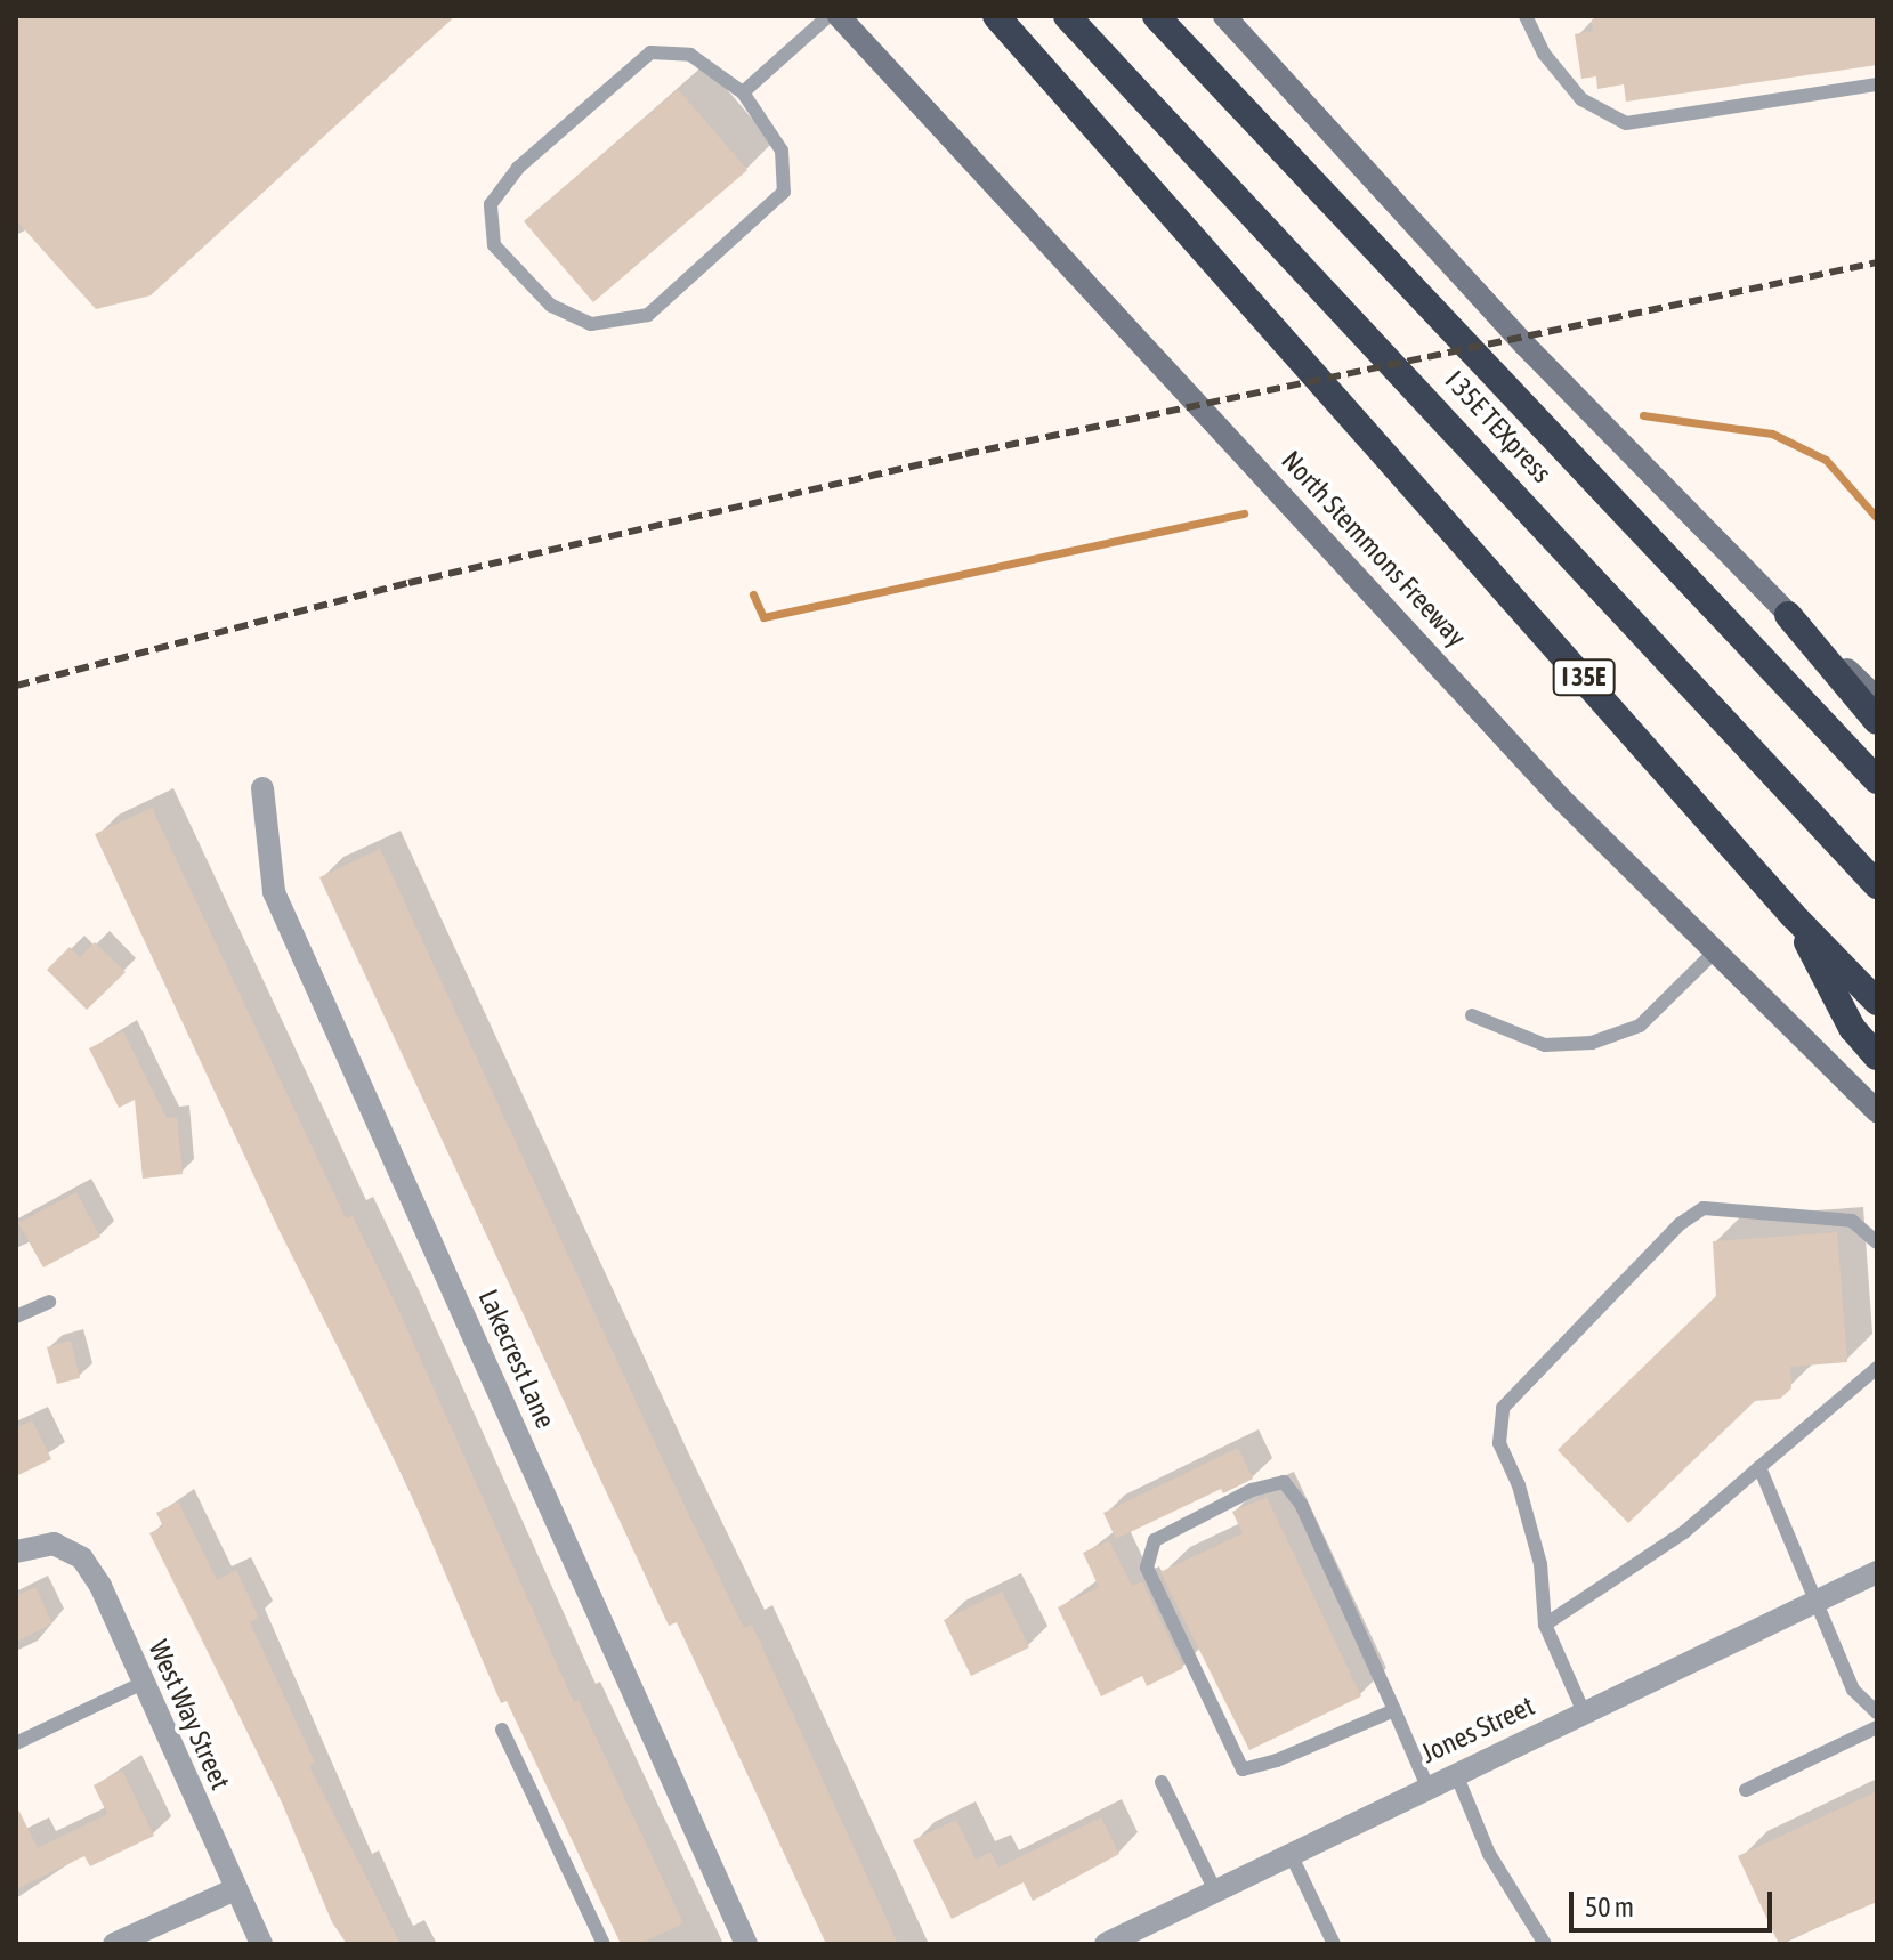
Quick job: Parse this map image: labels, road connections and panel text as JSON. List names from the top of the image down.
{
  "streets": {
    "highway": ["I 35E TEXpress", "I 35E"],
    "main road": ["North Stemmons Freeway"],
    "street": ["Lakecrest Lane", "West Way Street", "Jones Street"]
  },
  "scale_bar": "50 m"
}
